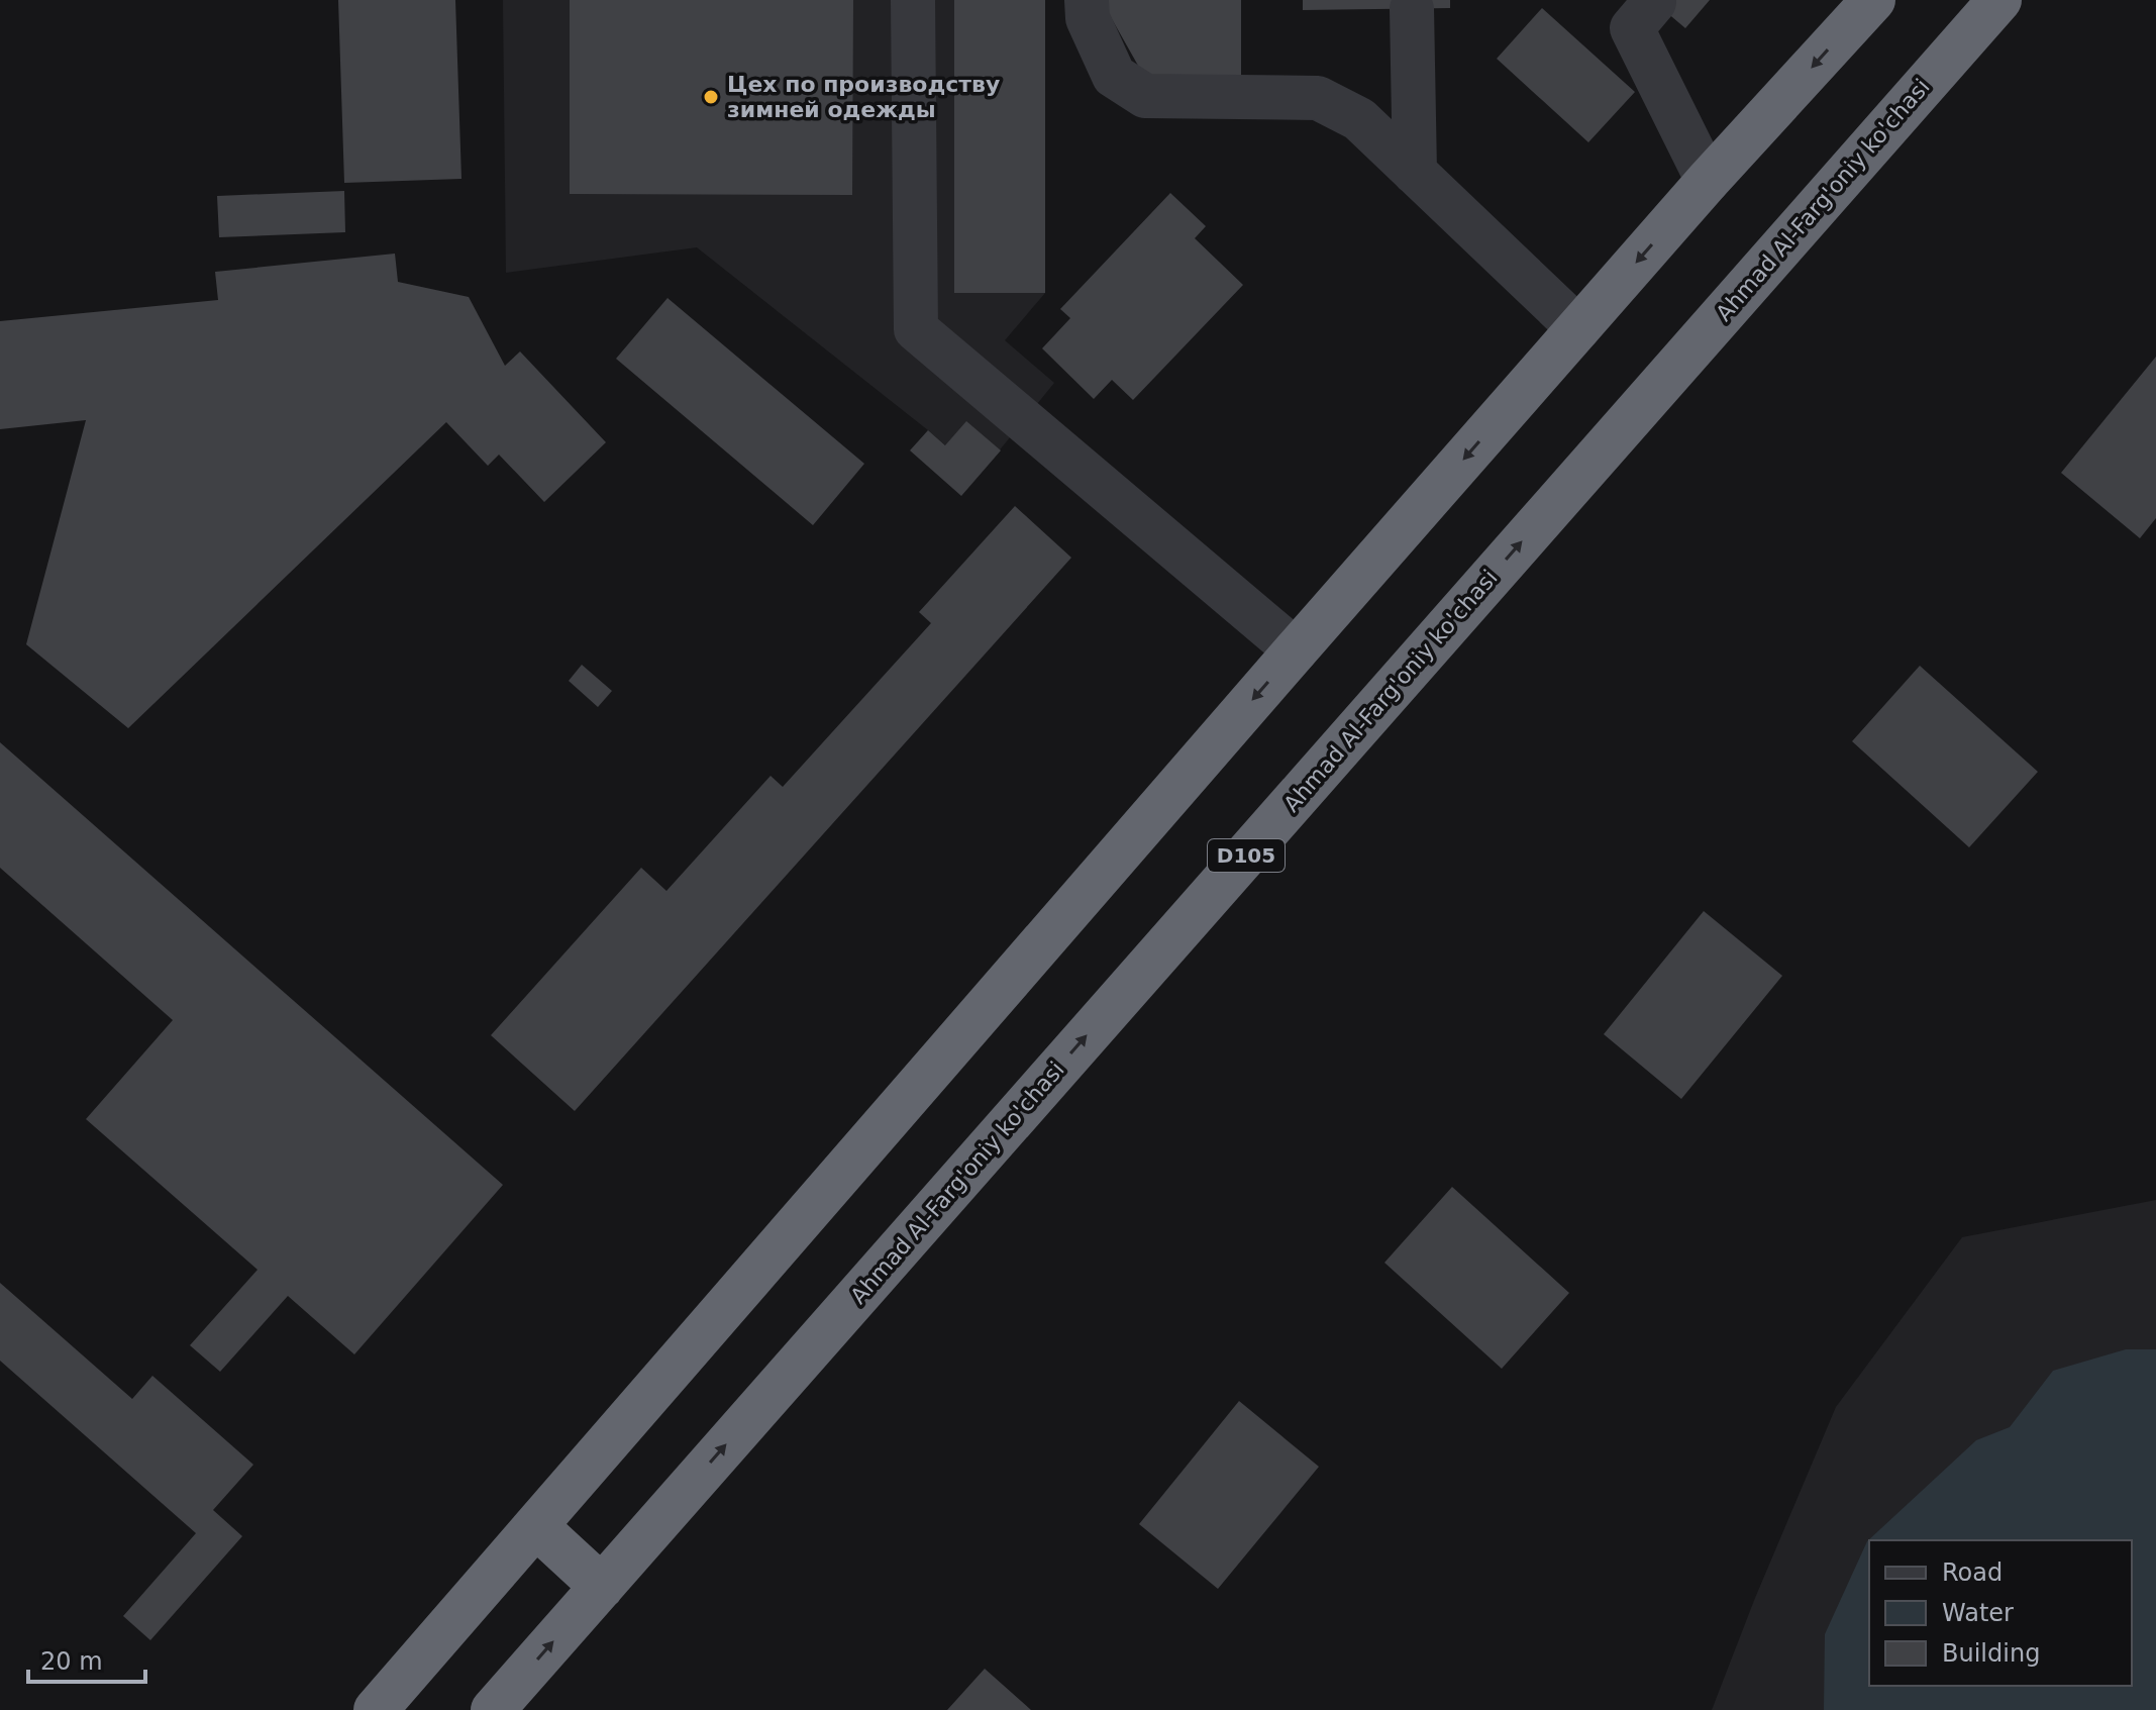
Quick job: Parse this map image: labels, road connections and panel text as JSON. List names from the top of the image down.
{
  "streets": {
    "highway": ["Ahmad Al-Farg'oniy ko'chasi", "D105"]
  },
  "places": ["Цех по производству зимней одежды"],
  "legend": ["Road", "Water", "Building"],
  "scale_bar": "20 m"
}
